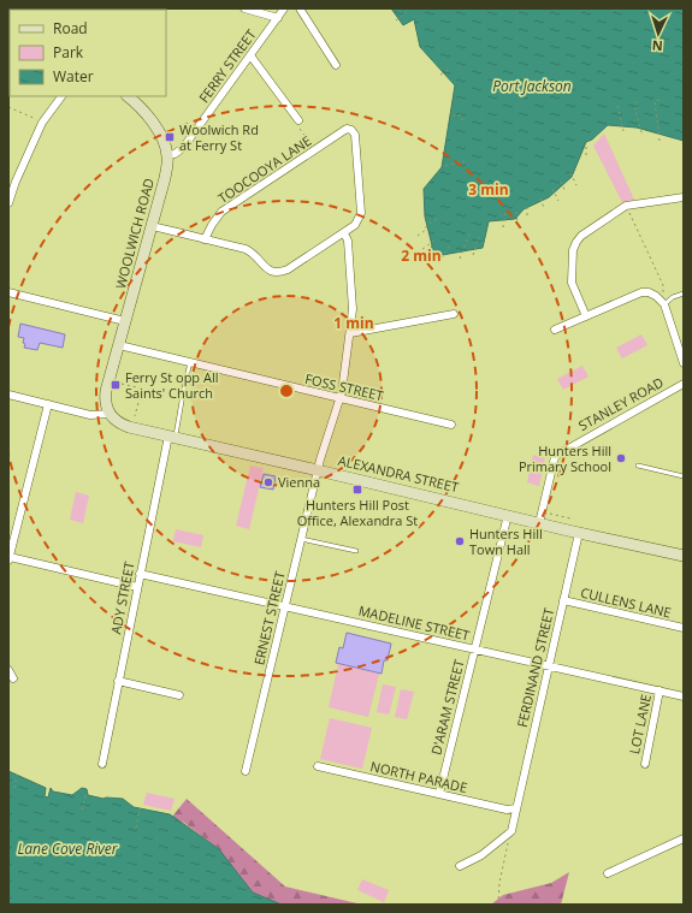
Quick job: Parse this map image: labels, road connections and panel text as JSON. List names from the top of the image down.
{
  "streets": {
    "street": [
      "FERRY STREET",
      "TOOCOOYA LANE",
      "WOOLWICH ROAD",
      "FOSS STREET",
      "STANLEY ROAD",
      "ALEXANDRA STREET",
      "ADY STREET",
      "CULLENS LANE",
      "ERNEST STREET",
      "MADELINE STREET",
      "FERDINAND STREET",
      "D'ARAM STREET",
      "LOT LANE",
      "NORTH PARADE"
    ]
  },
  "crossings": [
    ["FERRY STREET", "WOOLWICH ROAD"],
    ["TOOCOOYA LANE", "ERNEST STREET"],
    ["WOOLWICH ROAD", "FOSS STREET"],
    ["WOOLWICH ROAD", "ALEXANDRA STREET"],
    ["FOSS STREET", "ERNEST STREET"],
    ["STANLEY ROAD", "ALEXANDRA STREET"],
    ["ALEXANDRA STREET", "ADY STREET"],
    ["ALEXANDRA STREET", "ERNEST STREET"],
    ["ALEXANDRA STREET", "FERDINAND STREET"],
    ["ALEXANDRA STREET", "D'ARAM STREET"],
    ["ADY STREET", "MADELINE STREET"],
    ["CULLENS LANE", "FERDINAND STREET"],
    ["ERNEST STREET", "MADELINE STREET"],
    ["MADELINE STREET", "FERDINAND STREET"],
    ["MADELINE STREET", "D'ARAM STREET"],
    ["MADELINE STREET", "LOT LANE"],
    ["FERDINAND STREET", "NORTH PARADE"],
    ["D'ARAM STREET", "NORTH PARADE"]
  ],
  "water": ["Port Jackson", "Lane Cove River"],
  "places": {
    "transit": ["Woolwich Rd at Ferry St", "Ferry St opp All Saints' Church", "Hunters Hill Post Office, Alexandra St"],
    "other": ["Hunters Hill Primary School", "Vienna", "Hunters Hill Town Hall"]
  },
  "legend": ["Road", "Park", "Water"],
  "north": "bottom",
  "rings": ["3 min", "2 min", "1 min"]
}
